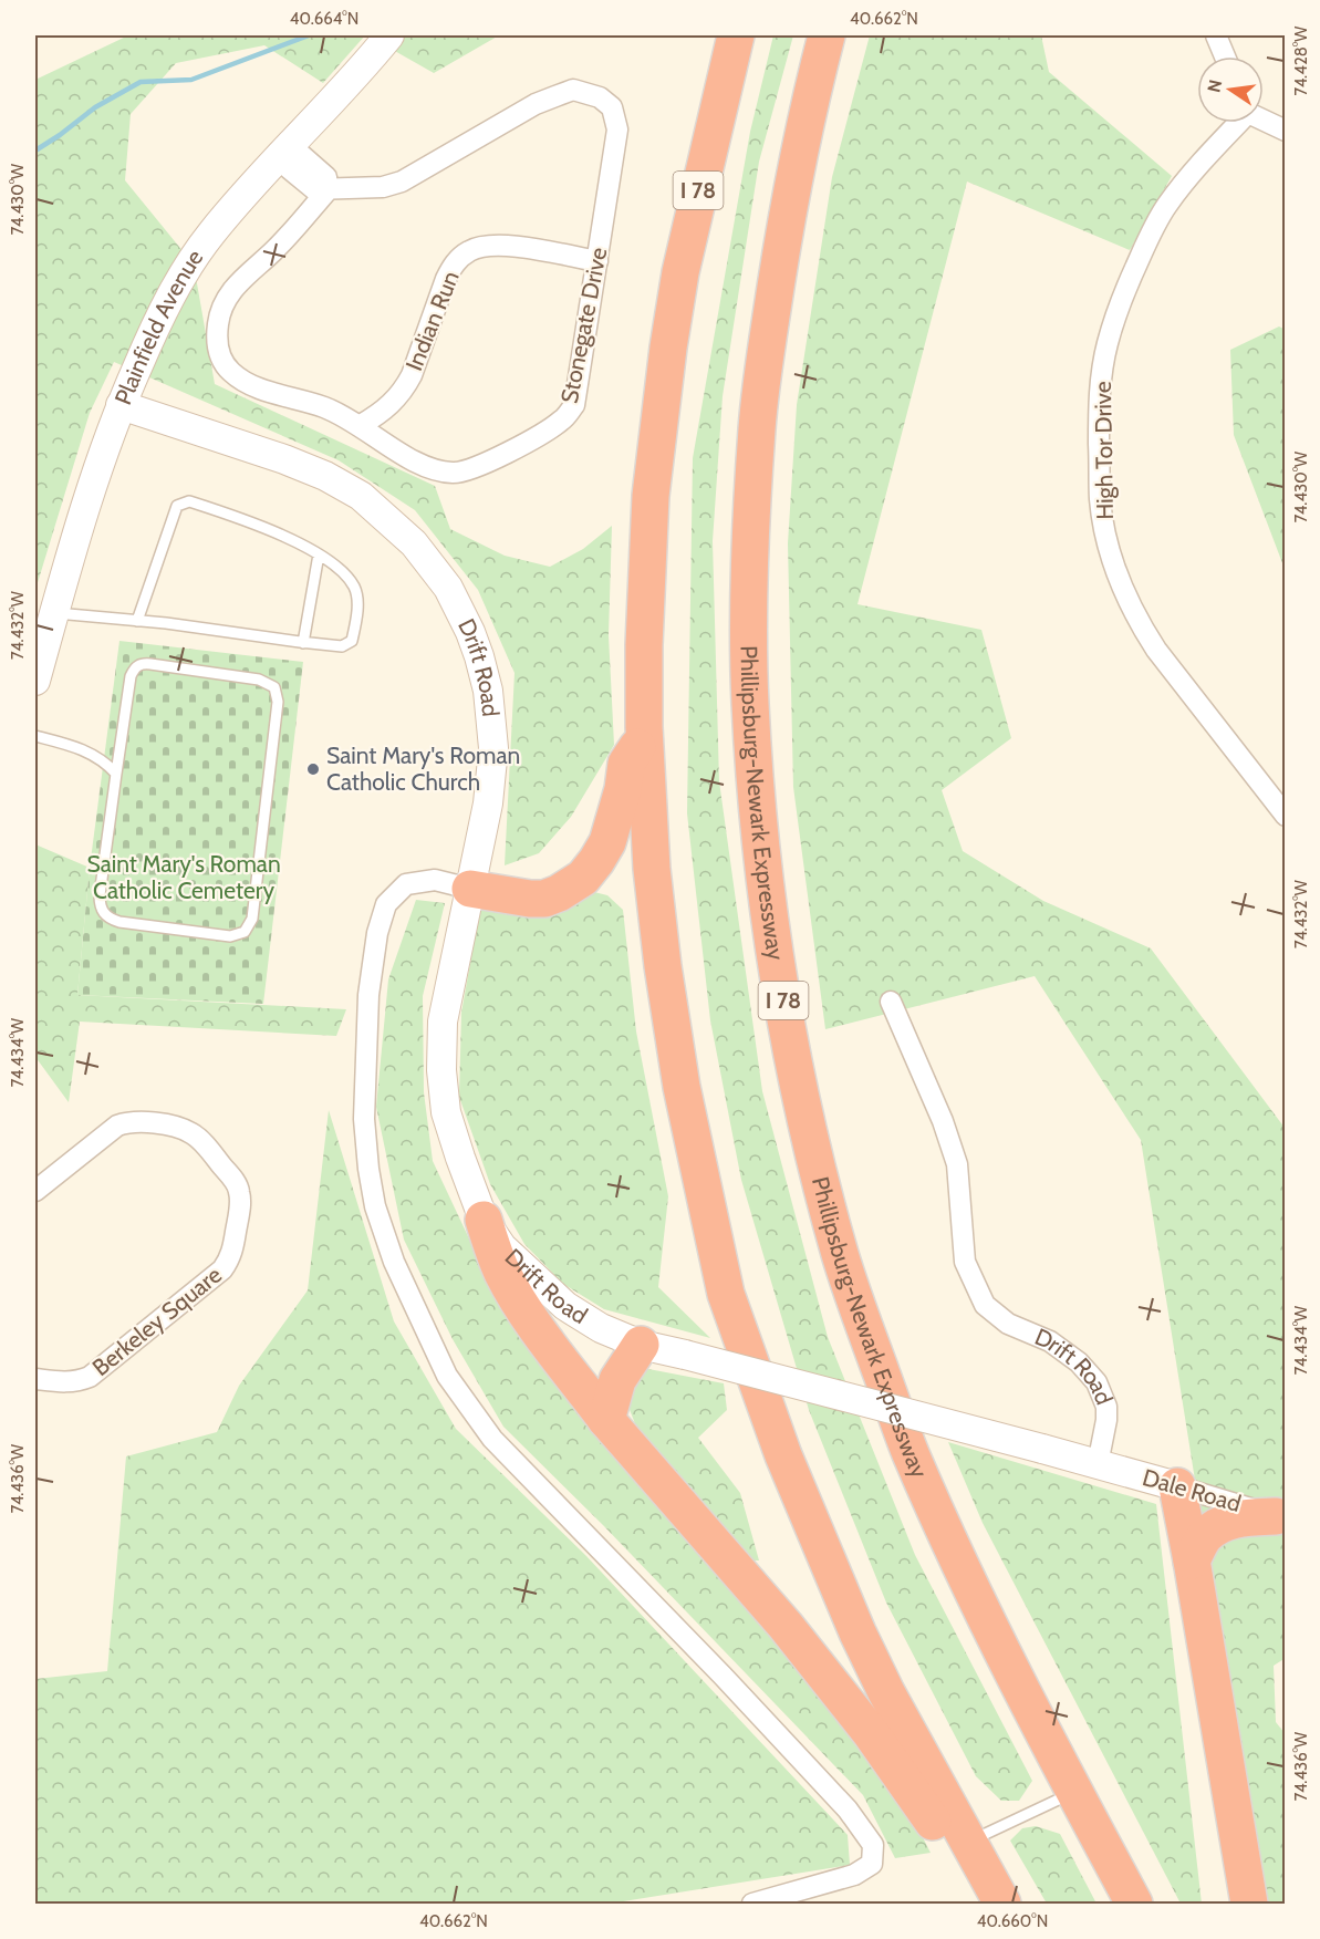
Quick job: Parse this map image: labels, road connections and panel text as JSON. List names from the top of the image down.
{
  "streets": {
    "highway": ["I 78", "Phillipsburg-Newark Expressway"],
    "main road": ["Plainfield Avenue", "Drift Road", "Dale Road"],
    "street": [
      "Indian Run",
      "Stonegate Drive",
      "High Tor Drive",
      "Berkeley Square"
    ]
  },
  "crossings": [
    ["Indian Run", "Stonegate Drive"],
    ["Plainfield Avenue", "Drift Road"],
    ["Drift Road", "Dale Road"]
  ],
  "parks": ["Saint Mary's Roman Catholic Cemetery"],
  "places": ["Saint Mary's Roman Catholic Church"],
  "north": "left",
  "coordinates": [
    "40.664°N",
    "40.662°N",
    "74.428°W",
    "74.430°W",
    "74.432°W",
    "74.434°W",
    "74.436°W",
    "40.660°N"
  ]
}
